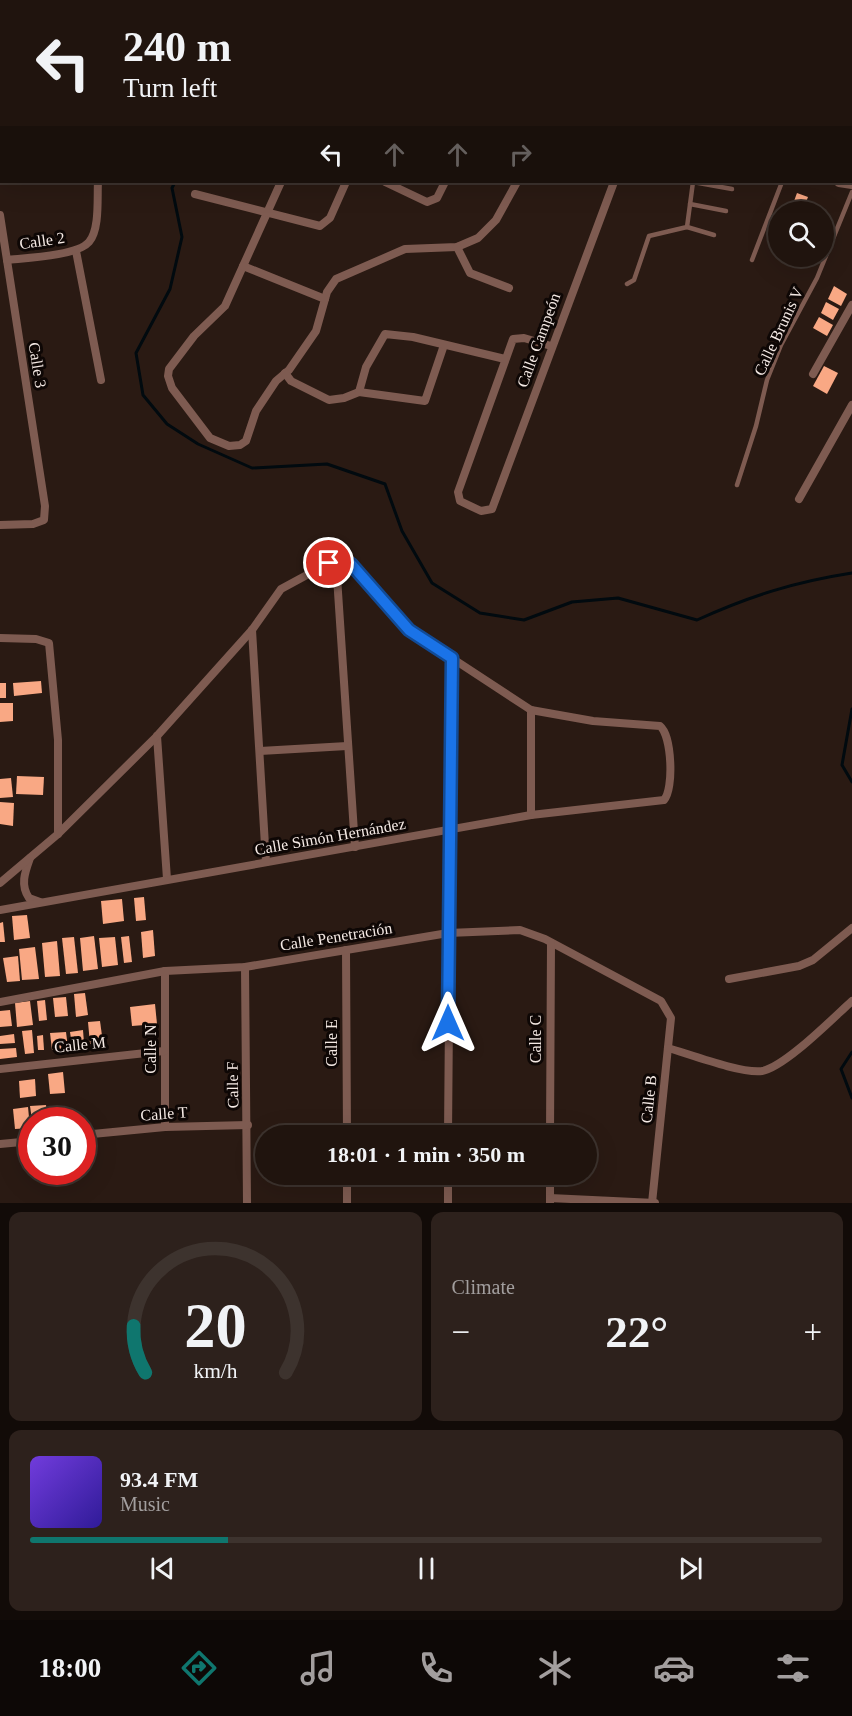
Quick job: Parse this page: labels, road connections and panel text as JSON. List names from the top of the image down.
{
  "streets": {
    "street": [
      "Calle 2",
      "Calle Campeón",
      "Calle 3",
      "Calle Simón Hernández",
      "Calle Penetración",
      "Calle C",
      "Calle E",
      "Calle M",
      "Calle N",
      "Calle F",
      "Calle B",
      "Calle T"
    ],
    "lane": ["Calle Brunis V"]
  },
  "crossings": [
    ["Calle 2", "Calle 3"],
    ["Calle Penetración", "Calle C"],
    ["Calle Penetración", "Calle E"],
    ["Calle Penetración", "Calle N"],
    ["Calle Penetración", "Calle F"],
    ["Calle Penetración", "Calle B"],
    ["Calle M", "Calle N"],
    ["Calle N", "Calle T"],
    ["Calle F", "Calle T"]
  ],
  "page": {
    "turn": ["240 m", "Turn left"],
    "limit": "30",
    "trip": "18:01 · 1 min · 350 m",
    "tile": "Climate",
    "heat": ["−", "22°", "+"],
    "song": ["93.4 FM", "Music"],
    "tabs": "18:00",
    "gauge": ["20", "km/h"]
  }
}
